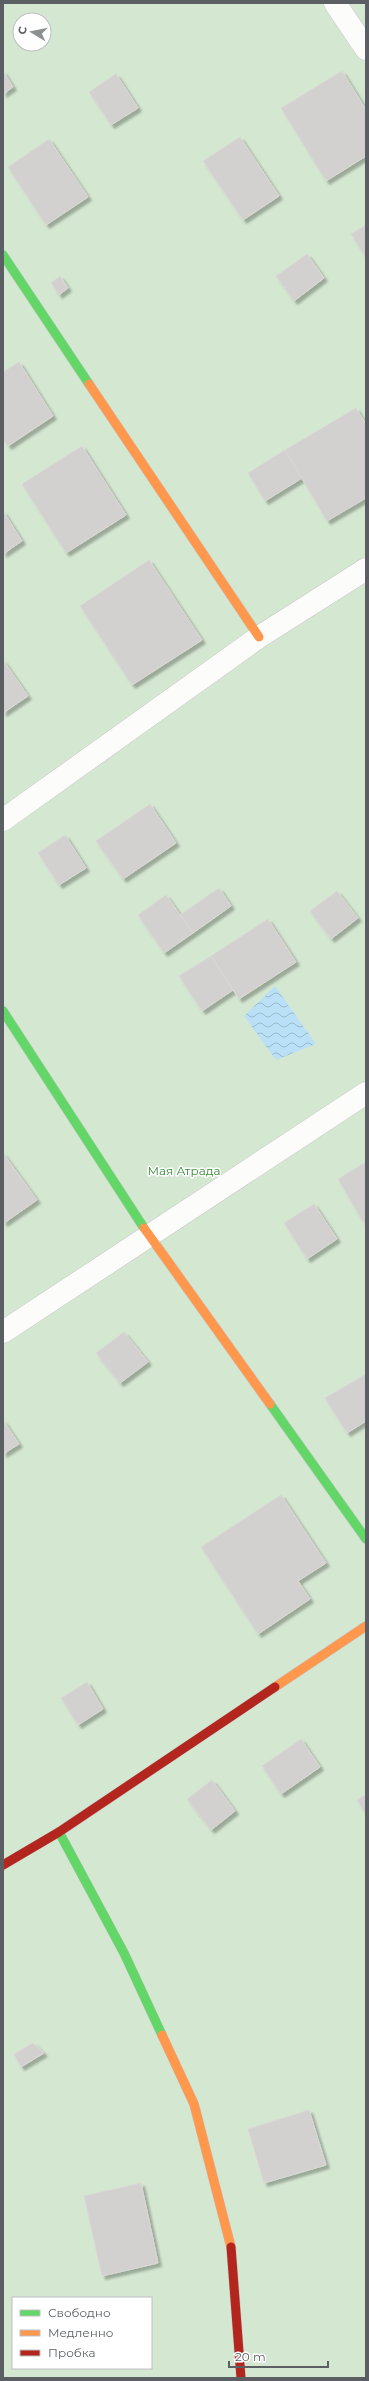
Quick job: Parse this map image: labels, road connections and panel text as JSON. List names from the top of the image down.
{
  "parks": ["Мая Атрада"],
  "legend": ["Свободно", "Медленно", "Пробка"],
  "scale_bar": "20 m",
  "north": "left"
}
